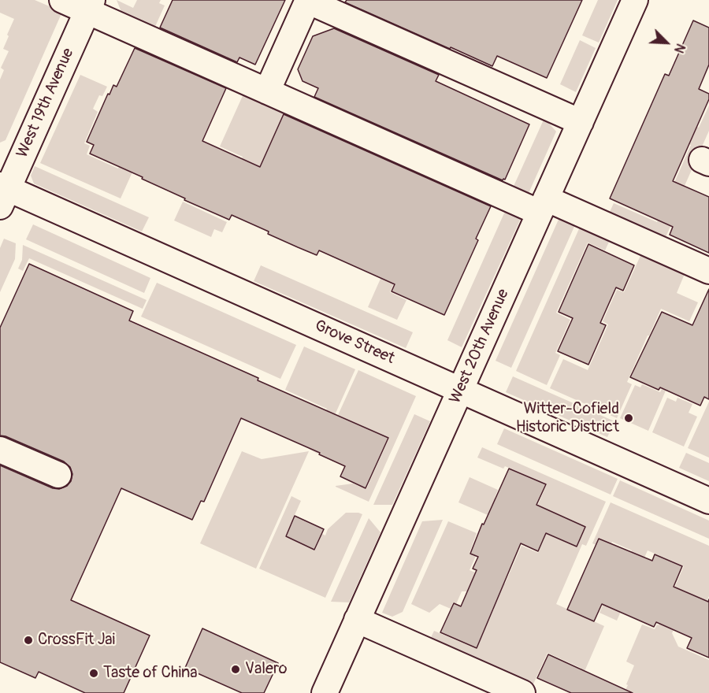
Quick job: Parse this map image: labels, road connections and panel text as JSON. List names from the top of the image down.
{
  "streets": {
    "street": ["West 19th Avenue", "Grove Street", "West 20th Avenue"]
  },
  "crossings": [
    ["West 19th Avenue", "Grove Street"],
    ["Grove Street", "West 20th Avenue"]
  ],
  "places": [
    "Witter-Cofield Historic District",
    "CrossFit Jai",
    "Valero",
    "Taste of China"
  ],
  "north": "bottom right"
}
